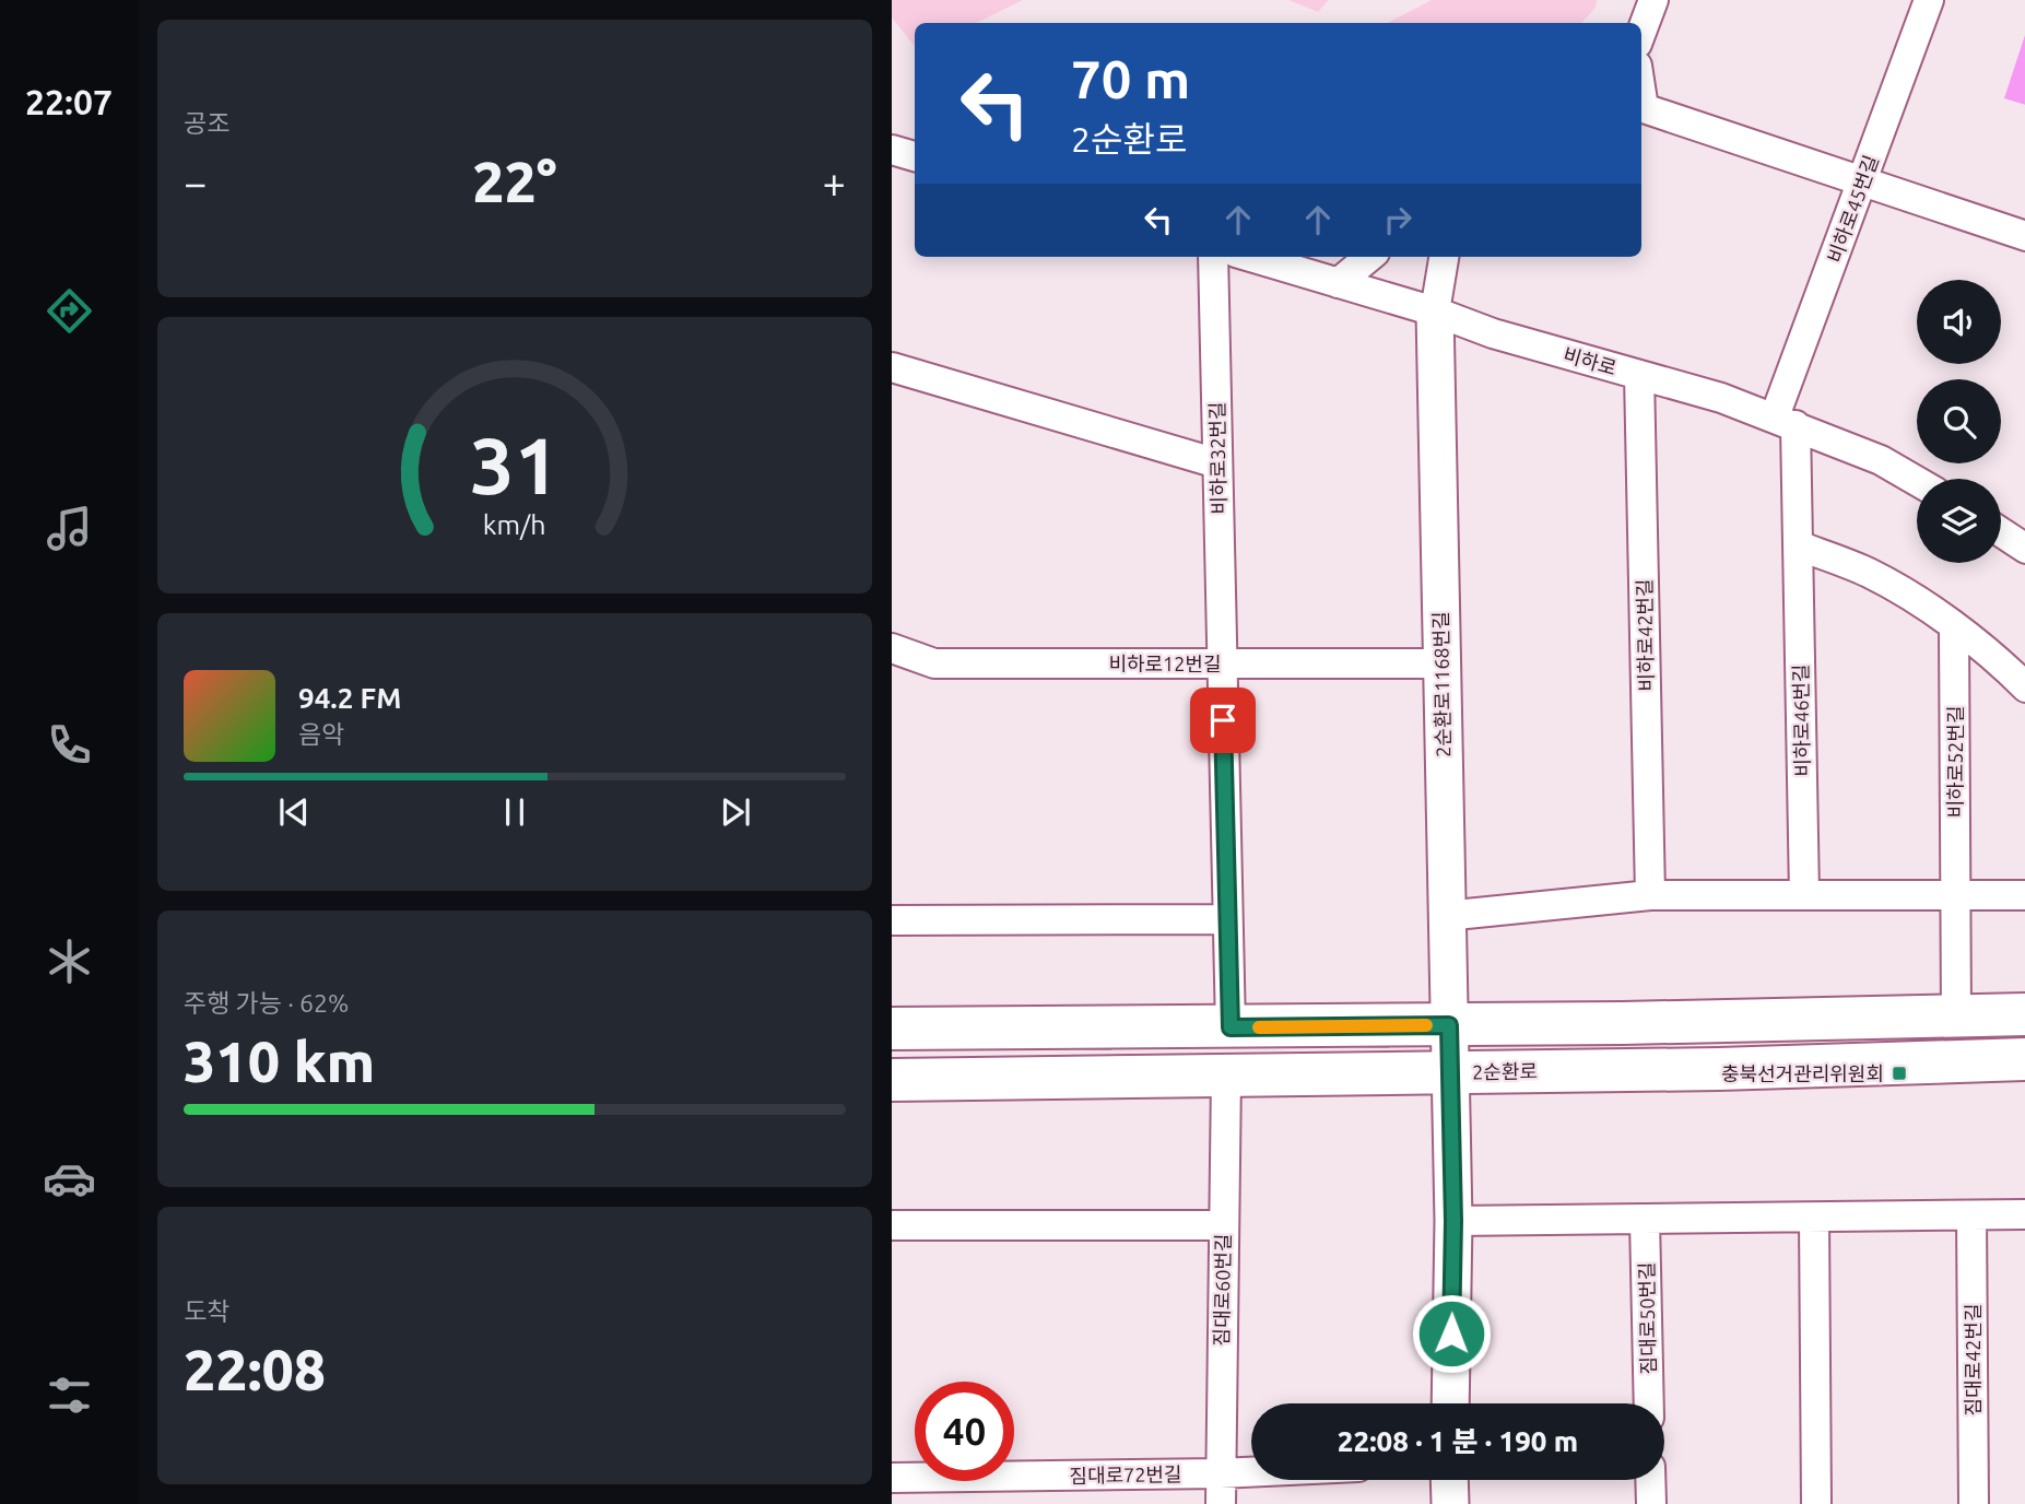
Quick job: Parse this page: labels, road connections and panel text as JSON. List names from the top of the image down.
{
  "streets": {
    "main road": ["2순환로"],
    "street": [
      "비하로45번길",
      "비하로",
      "비하로32번길",
      "비하로42번길",
      "비하로12번길",
      "2순환로1168번길",
      "비하로46번길",
      "비하로52번길",
      "짐대로60번길",
      "짐대로50번길",
      "짐대로42번길",
      "짐대로72번길"
    ]
  },
  "crossings": [
    ["비하로45번길", "비하로"],
    ["비하로45번길", "비하로46번길"],
    ["비하로", "비하로42번길"],
    ["비하로", "2순환로1168번길"],
    ["비하로", "비하로46번길"],
    ["비하로32번길", "비하로12번길"],
    ["비하로32번길", "2순환로"],
    ["비하로12번길", "2순환로1168번길"],
    ["2순환로1168번길", "2순환로"],
    ["비하로52번길", "2순환로"],
    ["2순환로", "짐대로60번길"],
    ["짐대로60번길", "짐대로72번길"]
  ],
  "places": {
    "transit": ["충북선거관리위원회"]
  },
  "page": {
    "tabs": "22:07",
    "tile": [
      "공조",
      ["주행 가능 · 62%", "310 km"],
      ["도착", "22:08"]
    ],
    "turn": ["70 m", "2순환로"],
    "heat": ["−", "22°", "+"],
    "song": ["94.2 FM", "음악"],
    "limit": "40",
    "trip": "22:08 · 1 분 · 190 m",
    "gauge": ["31", "km/h"]
  }
}
